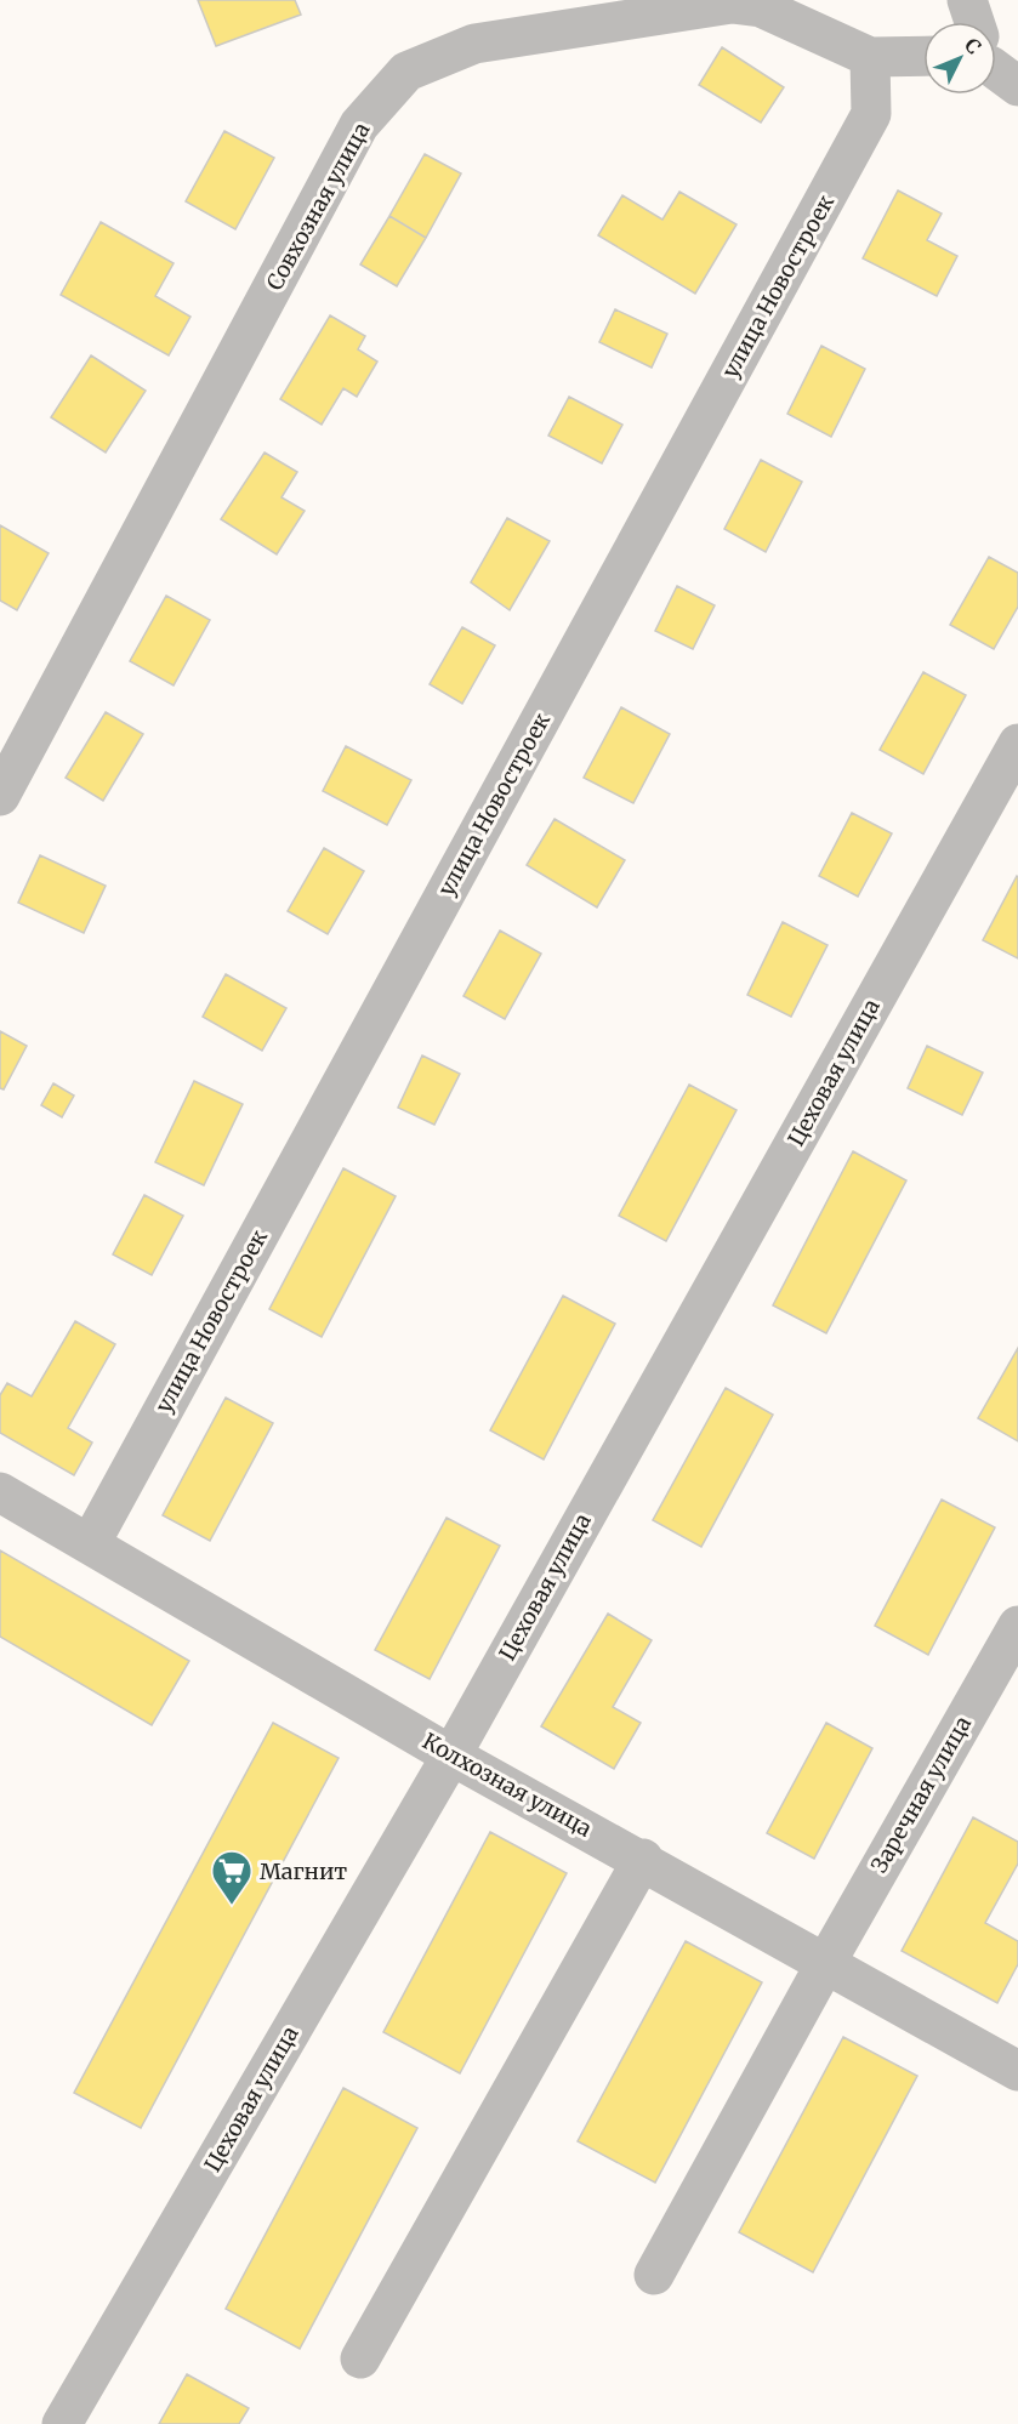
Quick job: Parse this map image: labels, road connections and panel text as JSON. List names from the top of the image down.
{
  "streets": {
    "street": [
      "Совхозная улица",
      "улица Новостроек",
      "Цеховая улица",
      "Колхозная улица",
      "Заречная улица"
    ]
  },
  "crossings": [
    ["Совхозная улица", "улица Новостроек"],
    ["улица Новостроек", "Колхозная улица"],
    ["Цеховая улица", "Колхозная улица"],
    ["Колхозная улица", "Заречная улица"]
  ],
  "places": {
    "supermarket": ["Магнит"]
  },
  "north": "top right"
}
